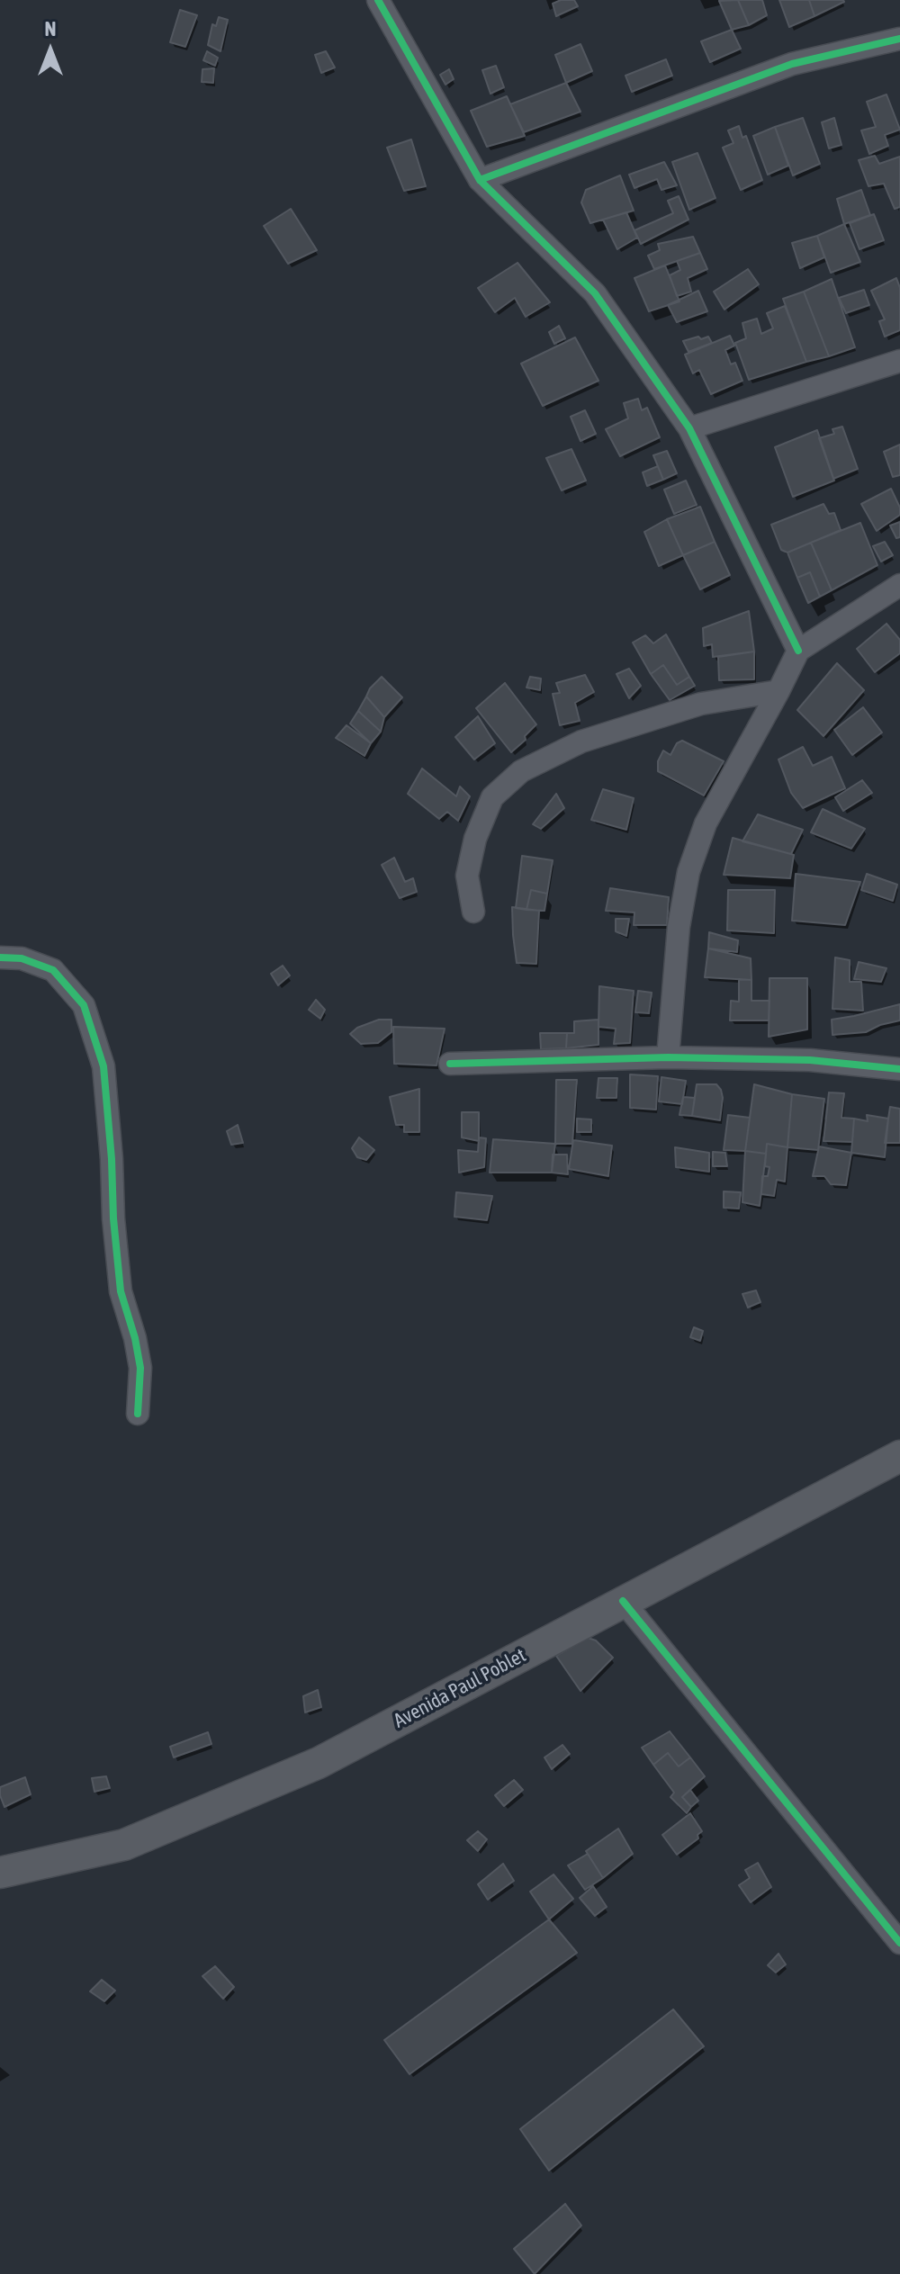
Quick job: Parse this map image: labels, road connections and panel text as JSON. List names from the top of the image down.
{
  "streets": {
    "main road": ["Avenida Paul Poblet"]
  },
  "north": "top"
}
